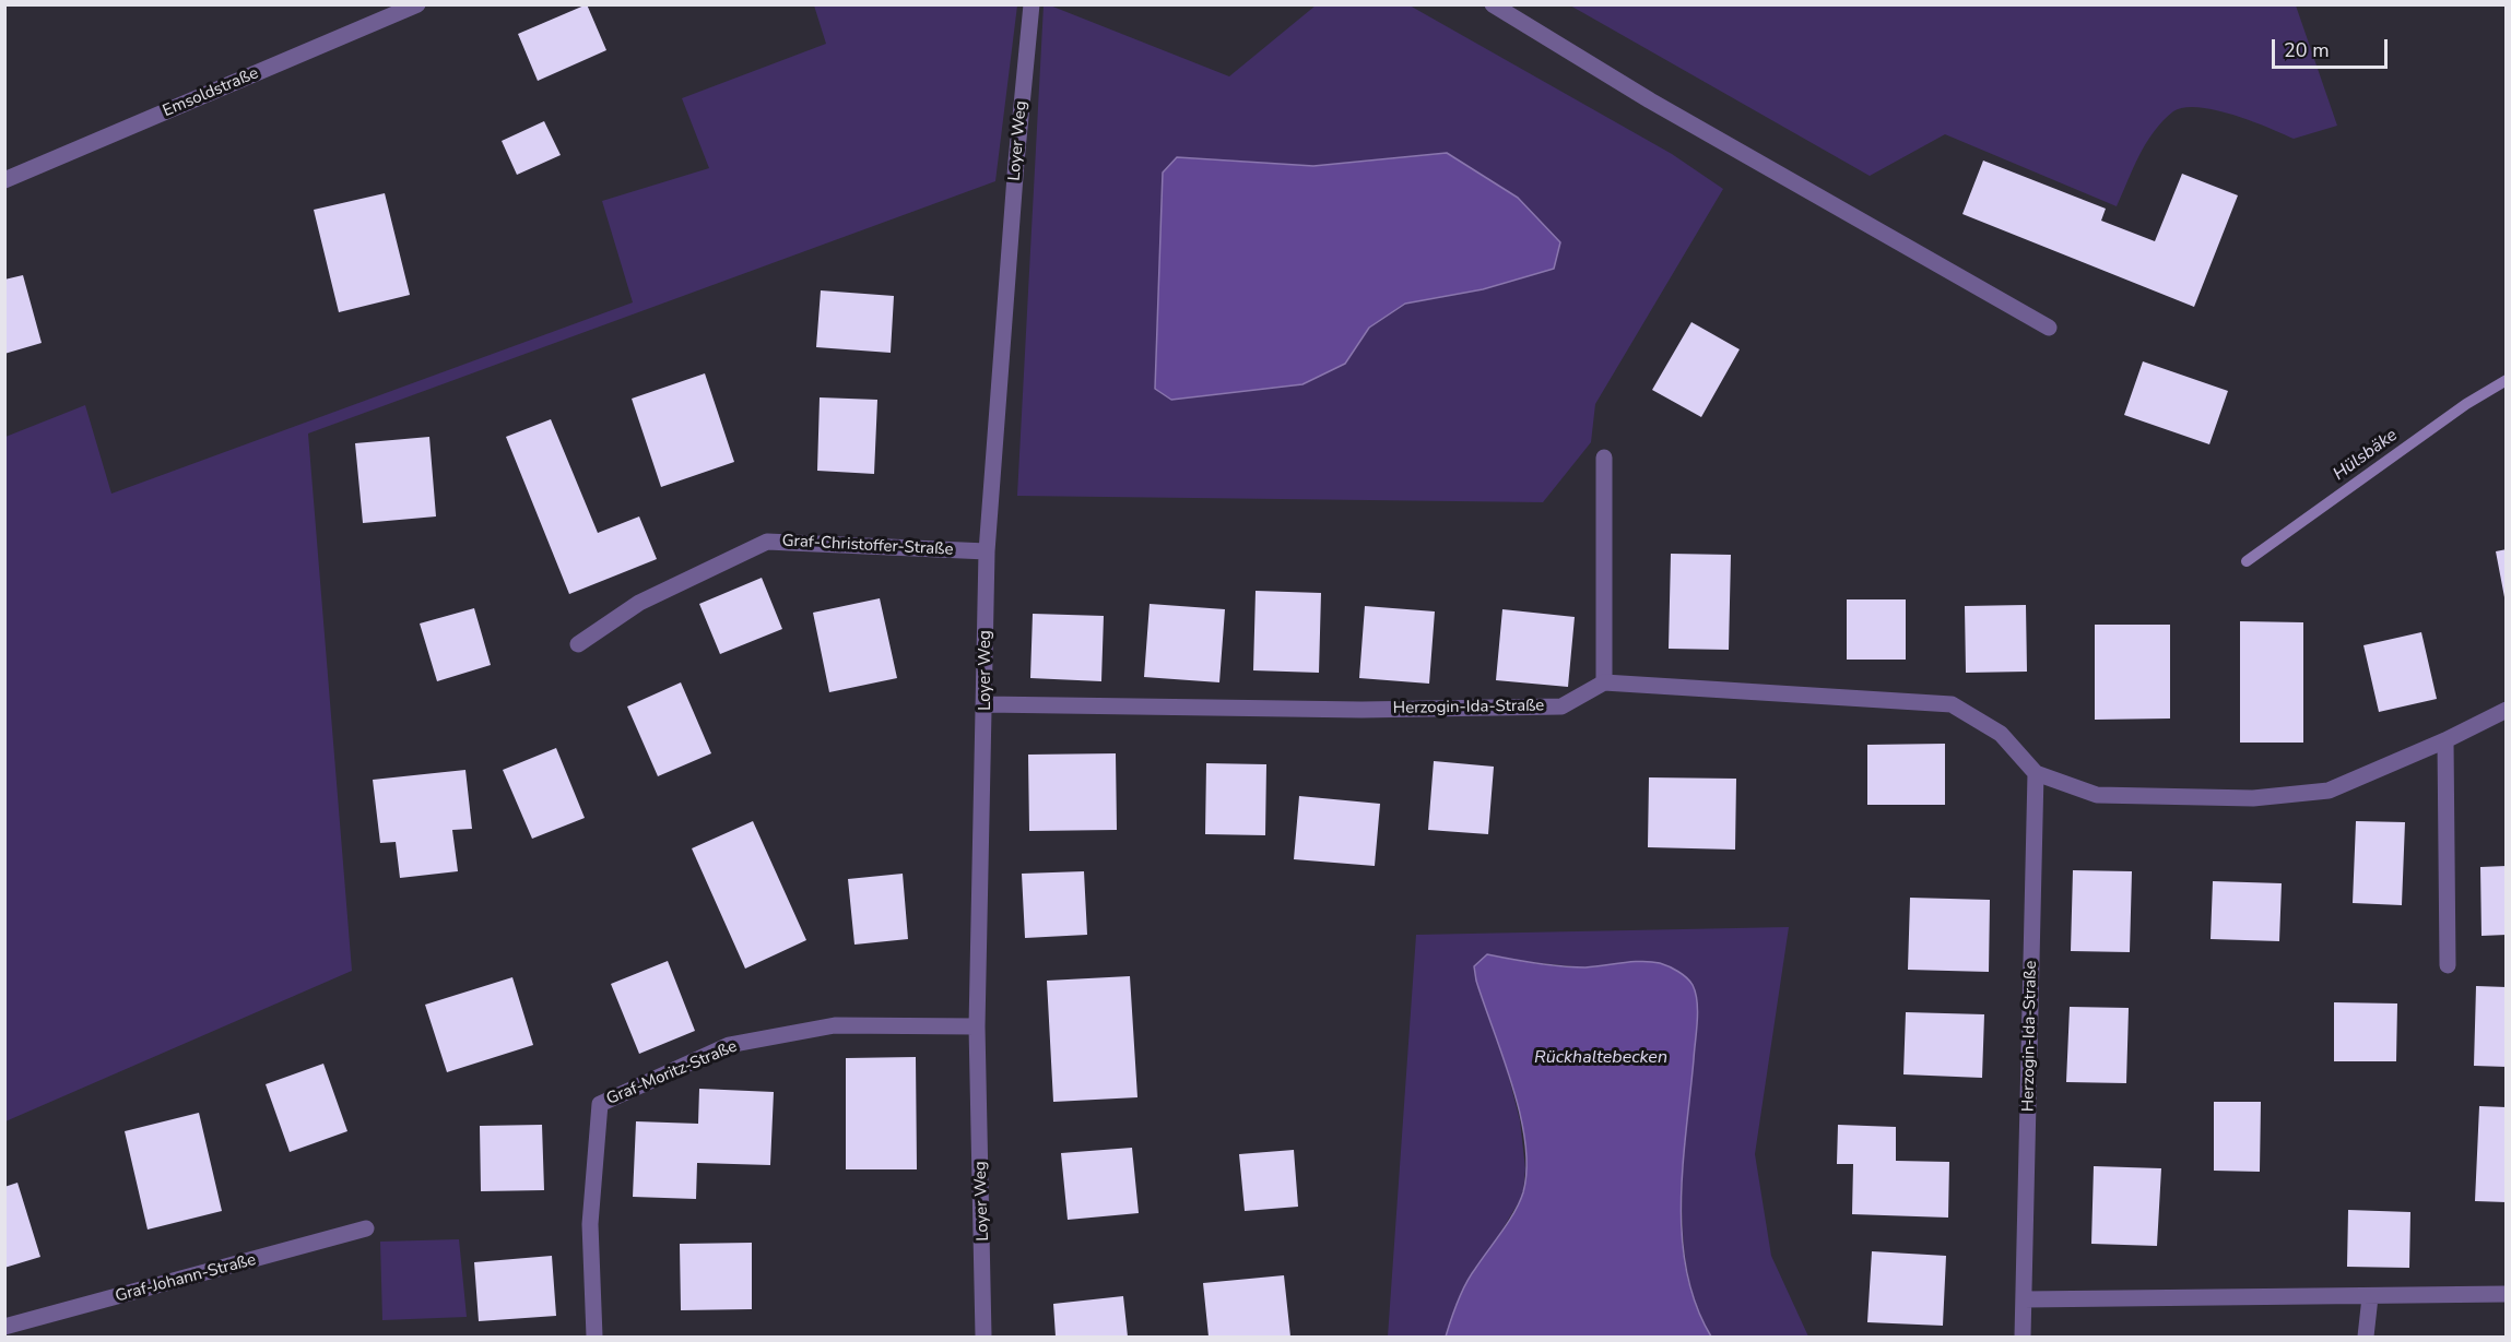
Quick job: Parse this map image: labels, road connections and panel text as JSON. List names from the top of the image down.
{
  "streets": {
    "street": [
      "Emsoldstraße",
      "Loyer Weg",
      "Graf-Christoffer-Straße",
      "Herzogin-Ida-Straße",
      "Graf-Moritz-Straße",
      "Graf-Johann-Straße"
    ]
  },
  "crossings": [
    ["Loyer Weg", "Graf-Christoffer-Straße"],
    ["Loyer Weg", "Herzogin-Ida-Straße"],
    ["Loyer Weg", "Graf-Moritz-Straße"]
  ],
  "water": ["Hülsbäke", "Rückhaltebecken"],
  "scale_bar": "20 m"
}
